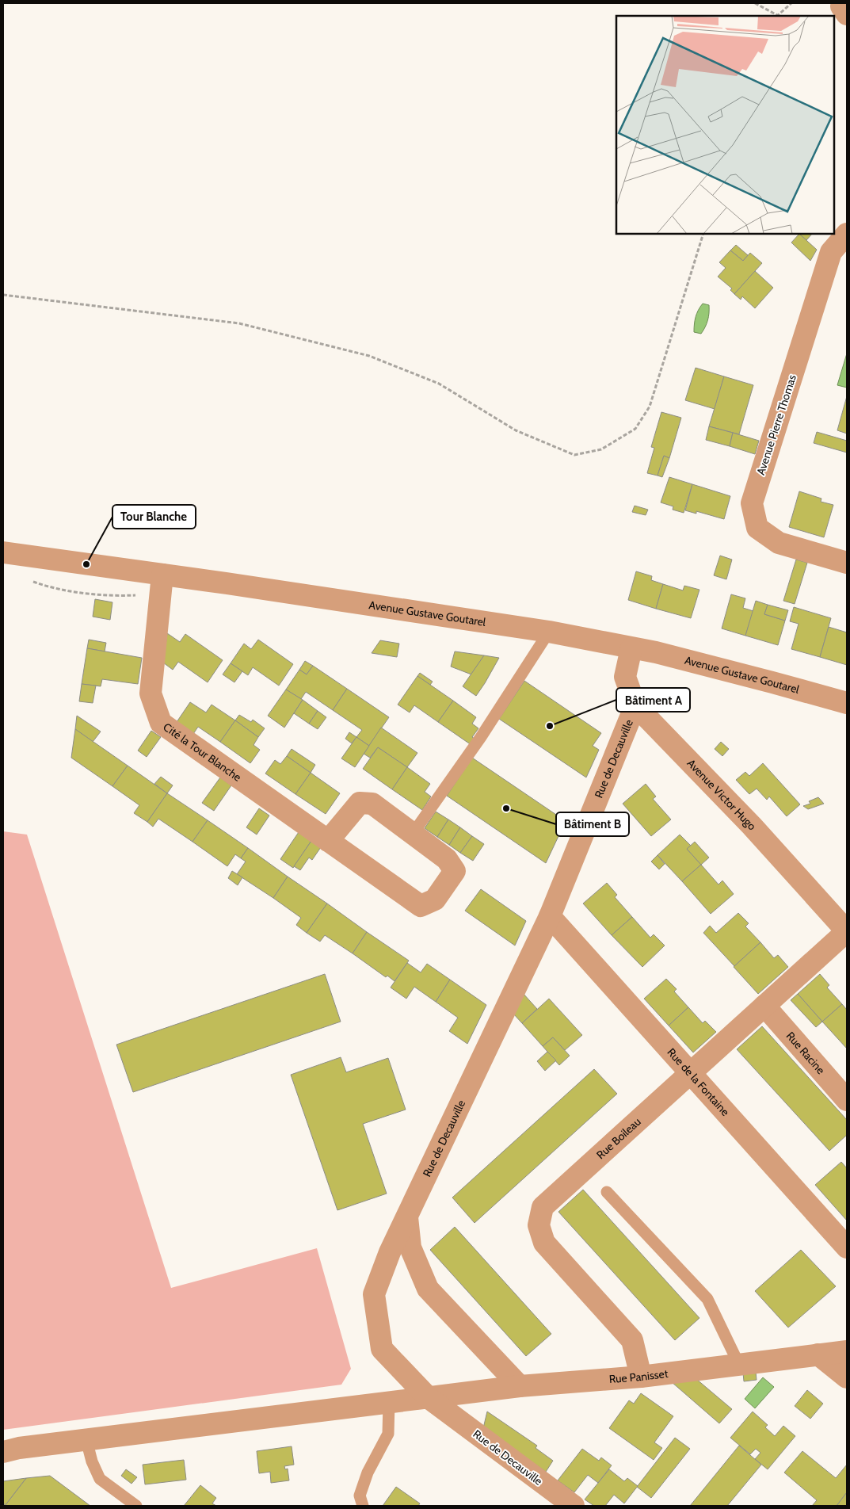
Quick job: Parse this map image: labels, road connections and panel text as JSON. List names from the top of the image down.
{
  "streets": {
    "street": [
      "Avenue Pierre Thomas",
      "Avenue Gustave Goutarel",
      "Cité la Tour Blanche",
      "Rue de Decauville",
      "Avenue Victor Hugo",
      "Rue Racine",
      "Rue de la Fontaine",
      "Rue Boileau",
      "Rue Panisset"
    ]
  },
  "crossings": [
    ["Avenue Gustave Goutarel", "Cité la Tour Blanche"],
    ["Avenue Gustave Goutarel", "Avenue Victor Hugo"],
    ["Rue de Decauville", "Avenue Victor Hugo"],
    ["Rue de Decauville", "Rue de la Fontaine"],
    ["Rue de Decauville", "Rue Panisset"],
    ["Avenue Victor Hugo", "Rue Boileau"],
    ["Rue Racine", "Rue Boileau"],
    ["Rue de la Fontaine", "Rue Boileau"],
    ["Rue Boileau", "Rue Panisset"]
  ],
  "places": ["Tour Blanche", "Bâtiment A", "Bâtiment B"]
}
